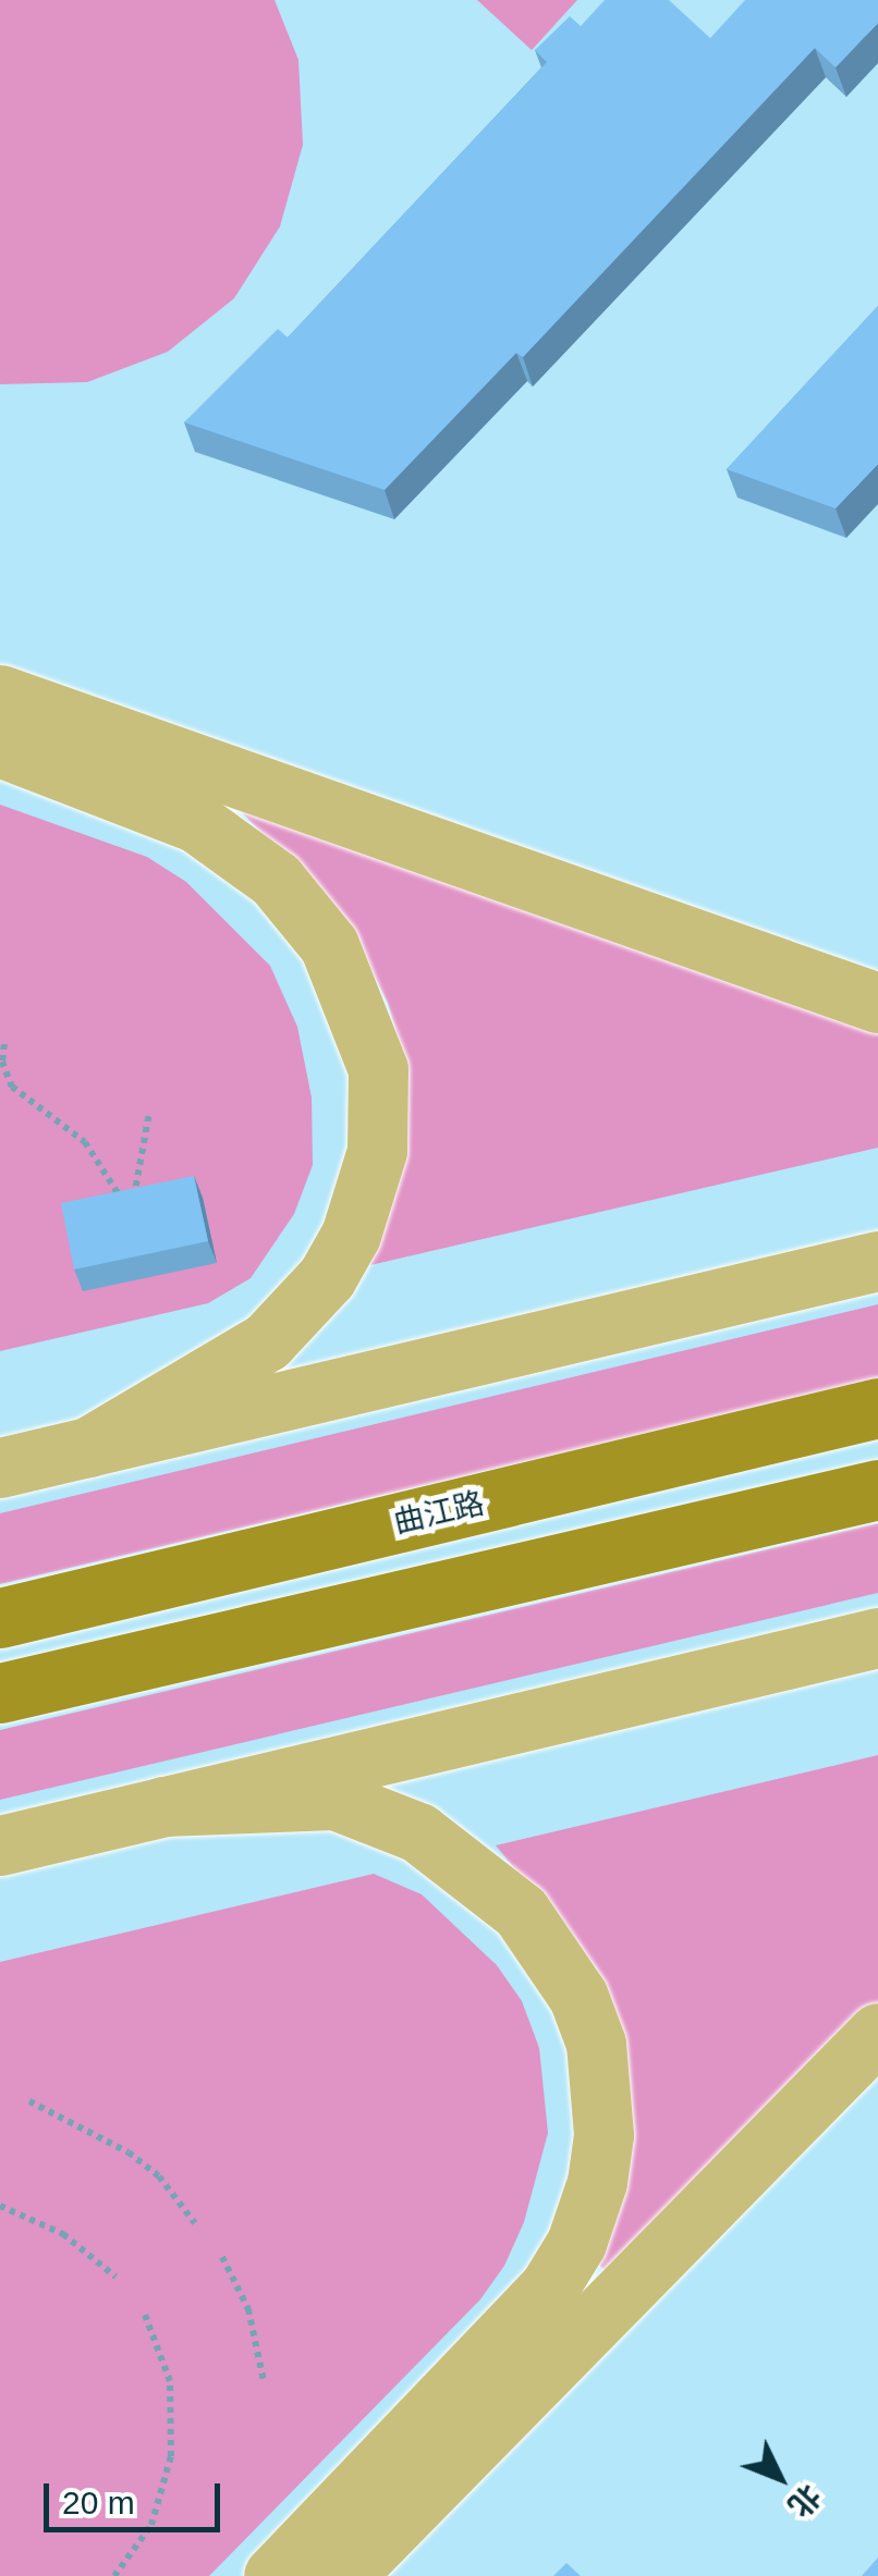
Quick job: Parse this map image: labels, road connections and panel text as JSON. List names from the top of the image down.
{
  "streets": {
    "highway": ["曲江路"]
  },
  "scale_bar": "20 m",
  "north": "bottom right"
}
